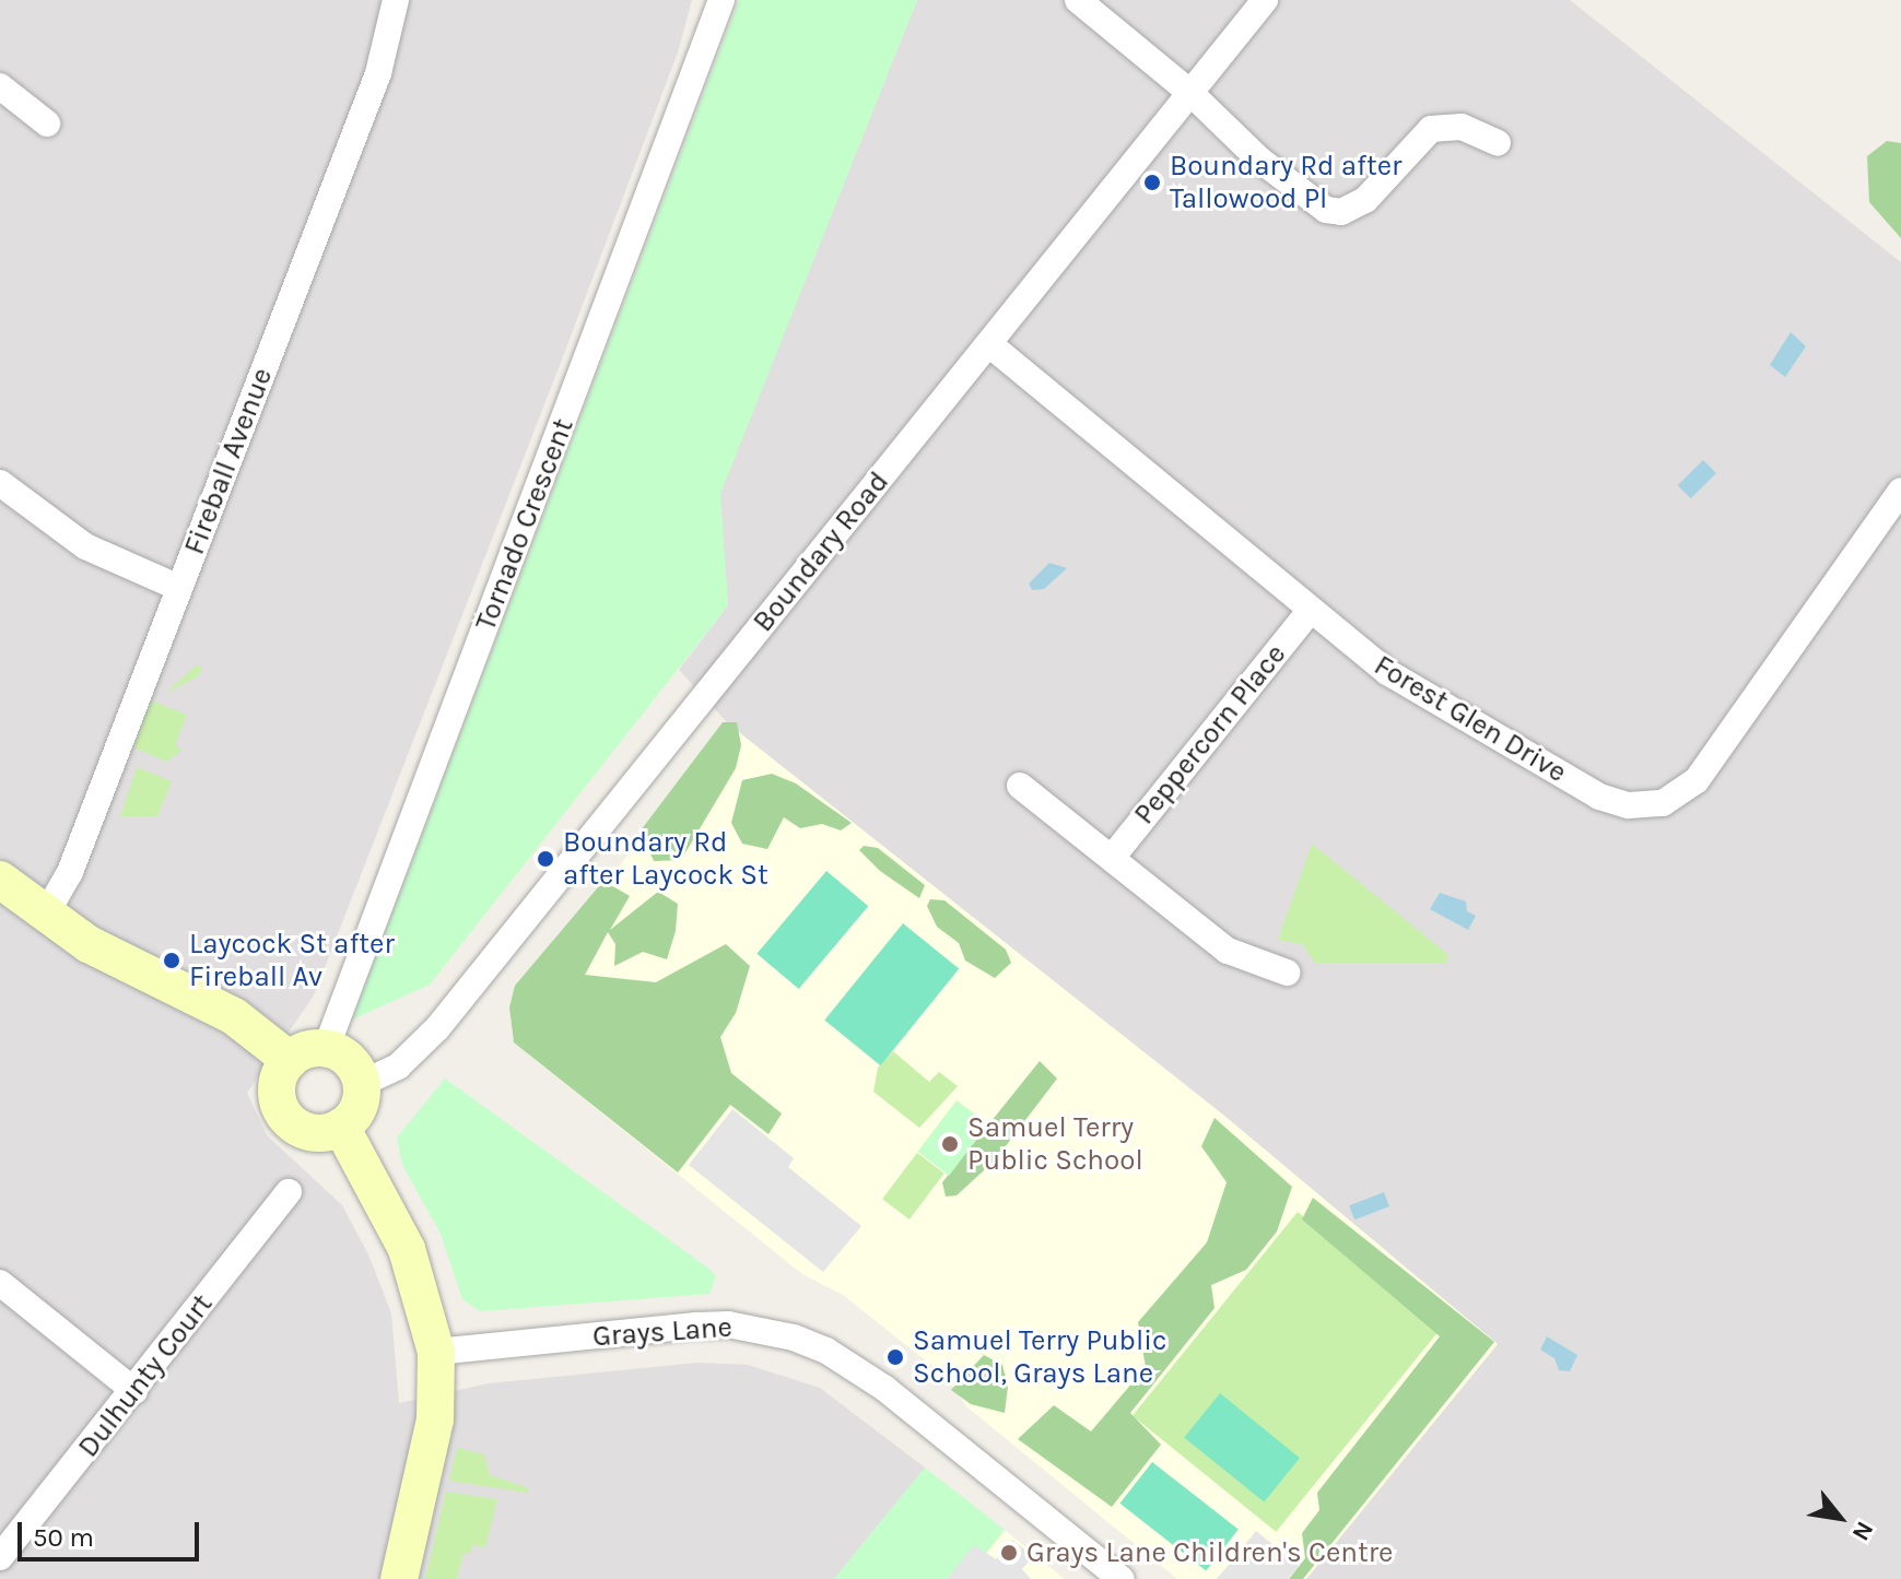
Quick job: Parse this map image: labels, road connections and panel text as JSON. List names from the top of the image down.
{
  "streets": {
    "street": [
      "Fireball Avenue",
      "Tornado Crescent",
      "Boundary Road",
      "Forest Glen Drive",
      "Peppercorn Place",
      "Grays Lane",
      "Dulhunty Court"
    ]
  },
  "crossings": [
    ["Tornado Crescent", "Boundary Road"],
    ["Boundary Road", "Forest Glen Drive"],
    ["Forest Glen Drive", "Peppercorn Place"]
  ],
  "places": [
    "Boundary Rd after Tallowood Pl",
    "Boundary Rd after Laycock St",
    "Laycock St after Fireball Av",
    "Samuel Terry Public School",
    "Samuel Terry Public School, Grays Lane",
    "Grays Lane Children's Centre"
  ],
  "scale_bar": "50 m",
  "north": "bottom right"
}
